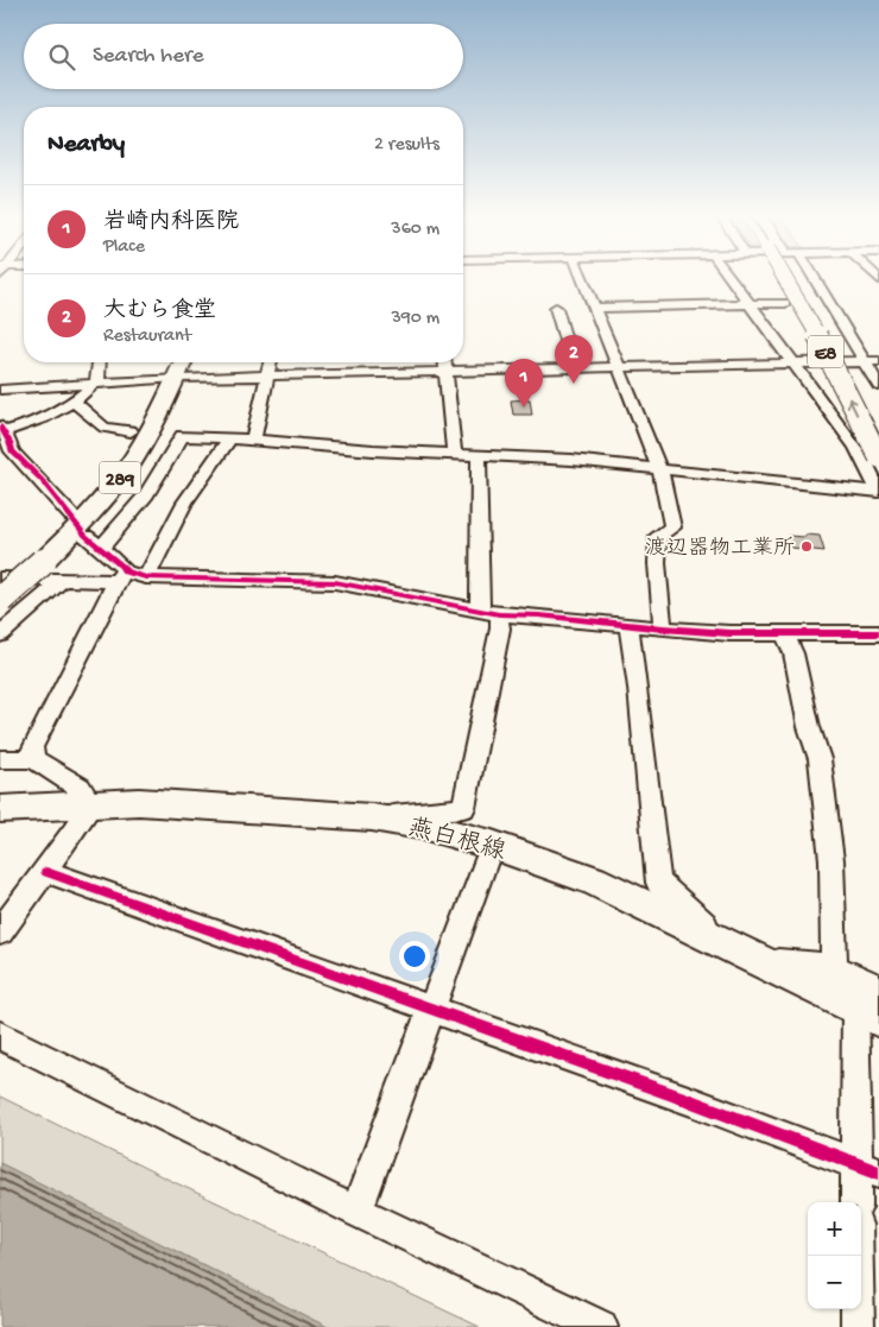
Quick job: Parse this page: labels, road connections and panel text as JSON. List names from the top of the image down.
{
  "streets": {
    "highway": ["E8", "289"],
    "main road": ["燕白根線"]
  },
  "places": ["渡辺器物工業所"],
  "page": {
    "search": "Search here",
    "heading": ["Nearby", "2 results"],
    "list": [
      {
        "mark": "1",
        "name": "岩崎内科医院",
        "note": "Place",
        "value": "360 m"
      },
      {
        "mark": "2",
        "name": "大むら食堂",
        "note": "Restaurant",
        "value": "390 m"
      }
    ],
    "pins": ["2", "1"],
    "map_buttons": ["+", "−"]
  }
}
